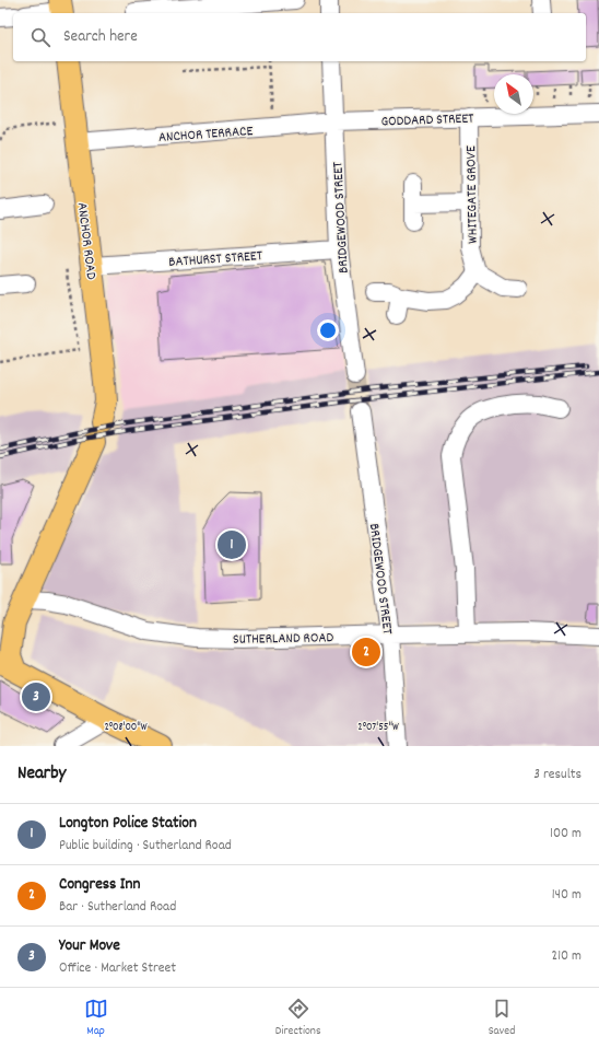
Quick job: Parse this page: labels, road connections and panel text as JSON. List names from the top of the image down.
{
  "streets": {
    "main road": ["ANCHOR ROAD"],
    "street": [
      "GODDARD STREET",
      "ANCHOR TERRACE",
      "WHITEGATE GROVE",
      "BRIDGEWOOD STREET",
      "BATHURST STREET",
      "SUTHERLAND ROAD"
    ]
  },
  "crossings": [
    ["GODDARD STREET", "ANCHOR TERRACE"],
    ["GODDARD STREET", "WHITEGATE GROVE"],
    ["GODDARD STREET", "BRIDGEWOOD STREET"],
    ["ANCHOR TERRACE", "BRIDGEWOOD STREET"],
    ["ANCHOR TERRACE", "ANCHOR ROAD"],
    ["BRIDGEWOOD STREET", "BATHURST STREET"],
    ["BRIDGEWOOD STREET", "SUTHERLAND ROAD"],
    ["ANCHOR ROAD", "BATHURST STREET"],
    ["ANCHOR ROAD", "SUTHERLAND ROAD"]
  ],
  "north": "top left",
  "page": {
    "search": "Search here",
    "pins": ["1", "2", "3"],
    "heading": ["Nearby", "3 results"],
    "list": [
      {
        "mark": "1",
        "name": "Longton Police Station",
        "note": "Public building · Sutherland Road",
        "value": "100 m"
      },
      {
        "mark": "2",
        "name": "Congress Inn",
        "note": "Bar · Sutherland Road",
        "value": "140 m"
      },
      {
        "mark": "3",
        "name": "Your Move",
        "note": "Office · Market Street",
        "value": "210 m"
      }
    ],
    "nav": ["Map", "Directions", "Saved"]
  },
  "coordinates": ["2°08'00\"W", "2°07'55\"W"]
}
